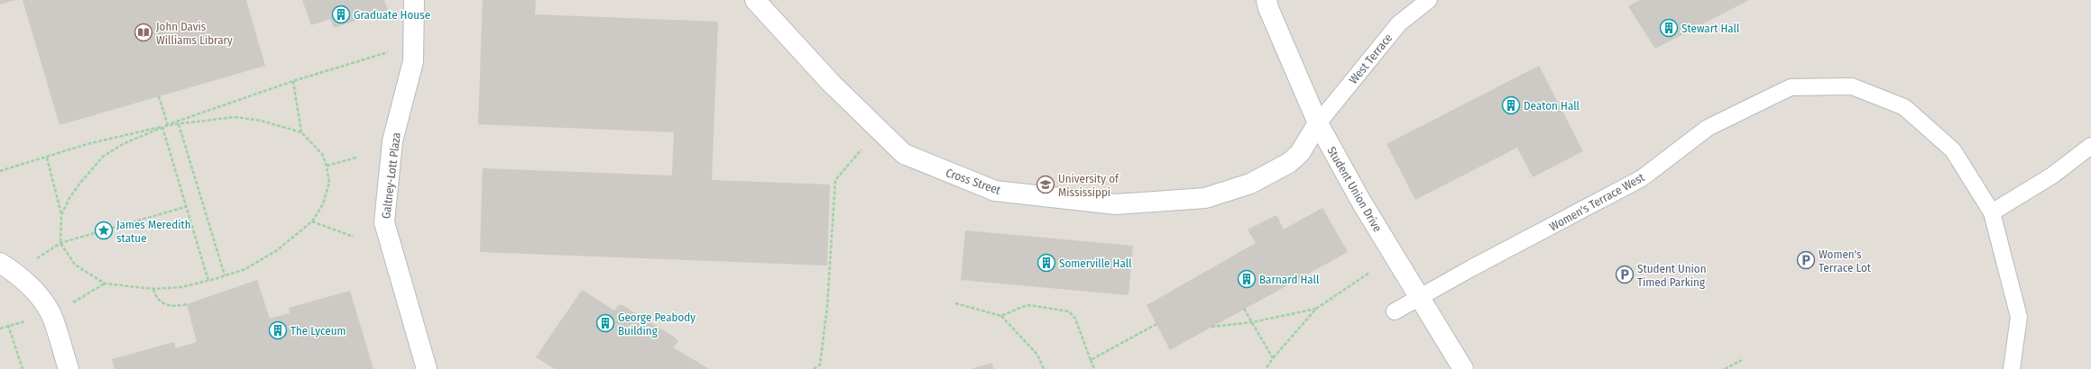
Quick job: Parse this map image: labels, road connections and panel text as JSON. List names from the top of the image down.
{
  "streets": {
    "street": ["Galtney-Lott Plaza", "Cross Street", "Student Union Drive"],
    "lane": ["West Terrace", "Women's Terrace West"]
  },
  "crossings": [
    ["West Terrace", "Cross Street"],
    ["West Terrace", "Student Union Drive"],
    ["Cross Street", "Student Union Drive"],
    ["Student Union Drive", "Women's Terrace West"]
  ],
  "places": {
    "building": [
      "Graduate House",
      "Stewart Hall",
      "Deaton Hall",
      "Somerville Hall",
      "Barnard Hall",
      "George Peabody Building",
      "The Lyceum"
    ],
    "library": ["John Davis Williams Library"],
    "school or university": ["University of Mississippi"],
    "place": ["James Meredith statue"],
    "parking": ["Women's Terrace Lot", "Student Union Timed Parking"]
  }
}
